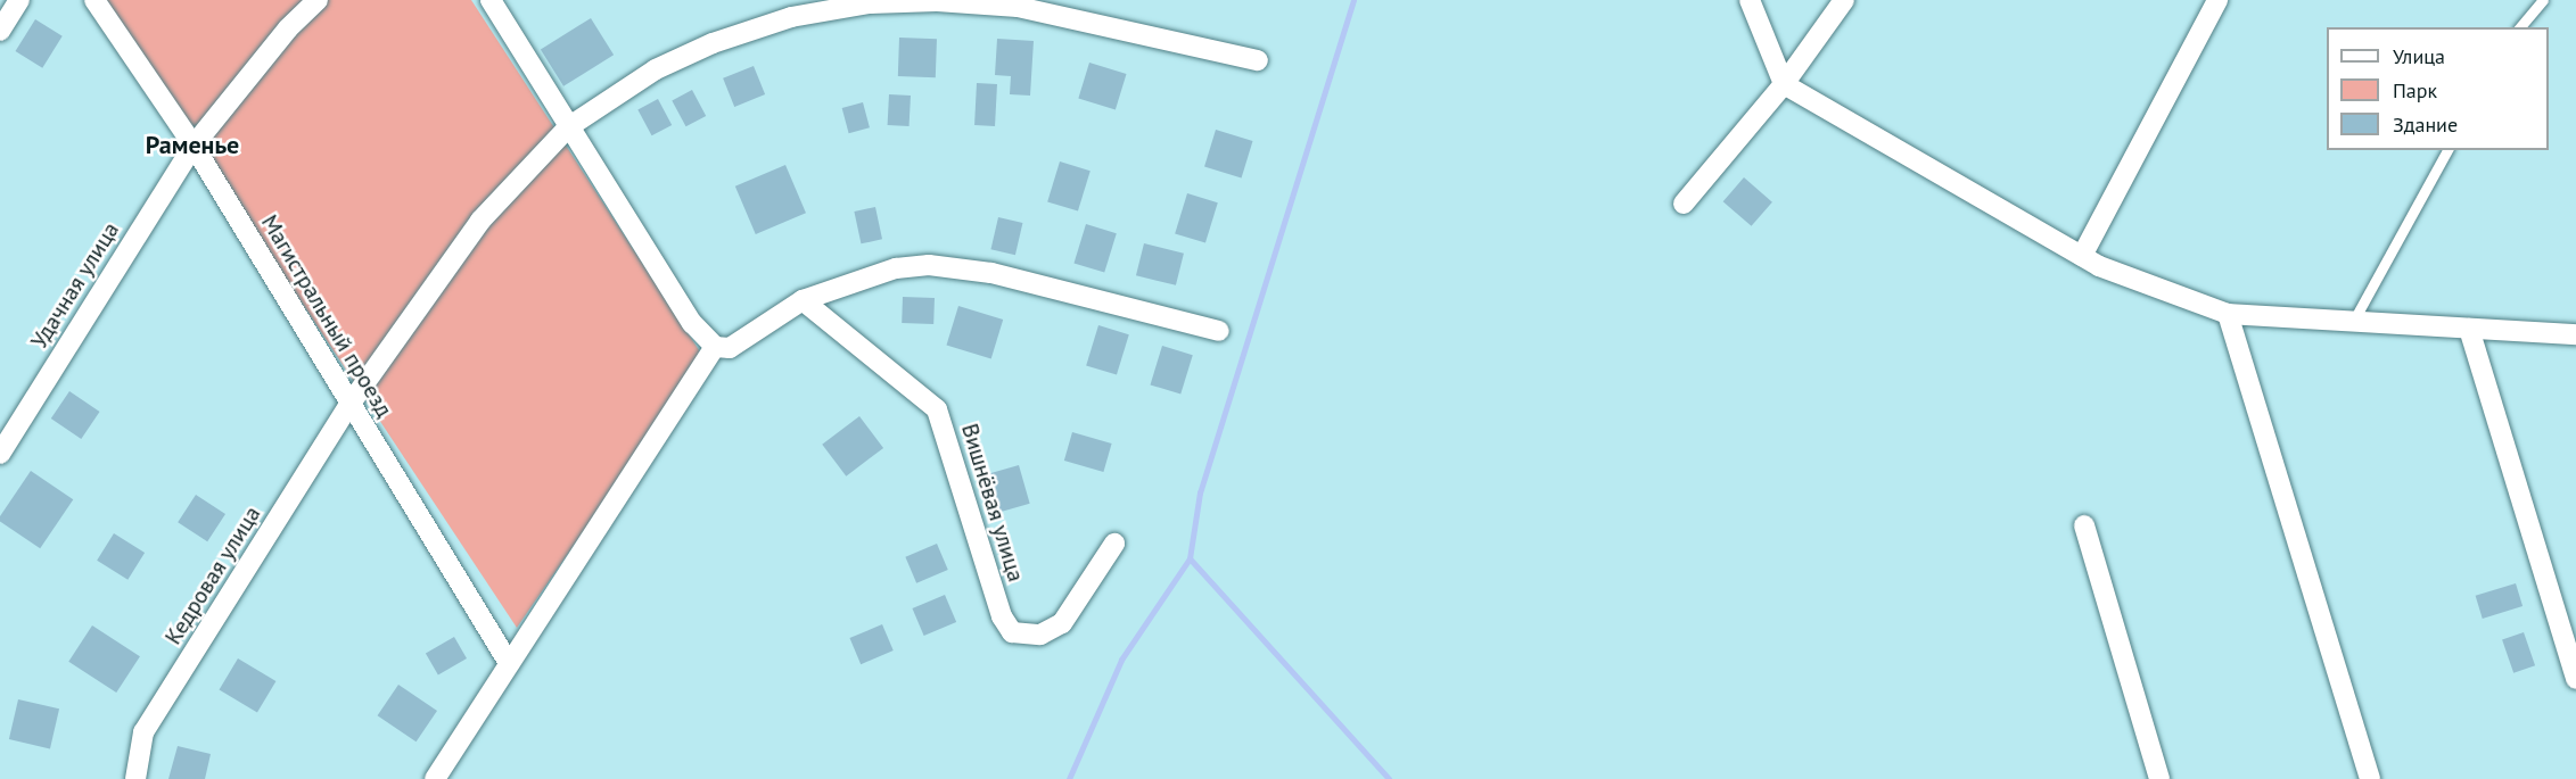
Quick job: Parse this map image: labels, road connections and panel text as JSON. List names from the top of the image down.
{
  "streets": {
    "street": [
      "Удачная улица",
      "Магистральный проезд",
      "Вишнёвая улица",
      "Кедровая улица"
    ]
  },
  "crossings": [
    ["Удачная улица", "Магистральный проезд"],
    ["Магистральный проезд", "Кедровая улица"]
  ],
  "districts": ["Раменье"],
  "legend": ["Улица", "Парк", "Здание"]
}
